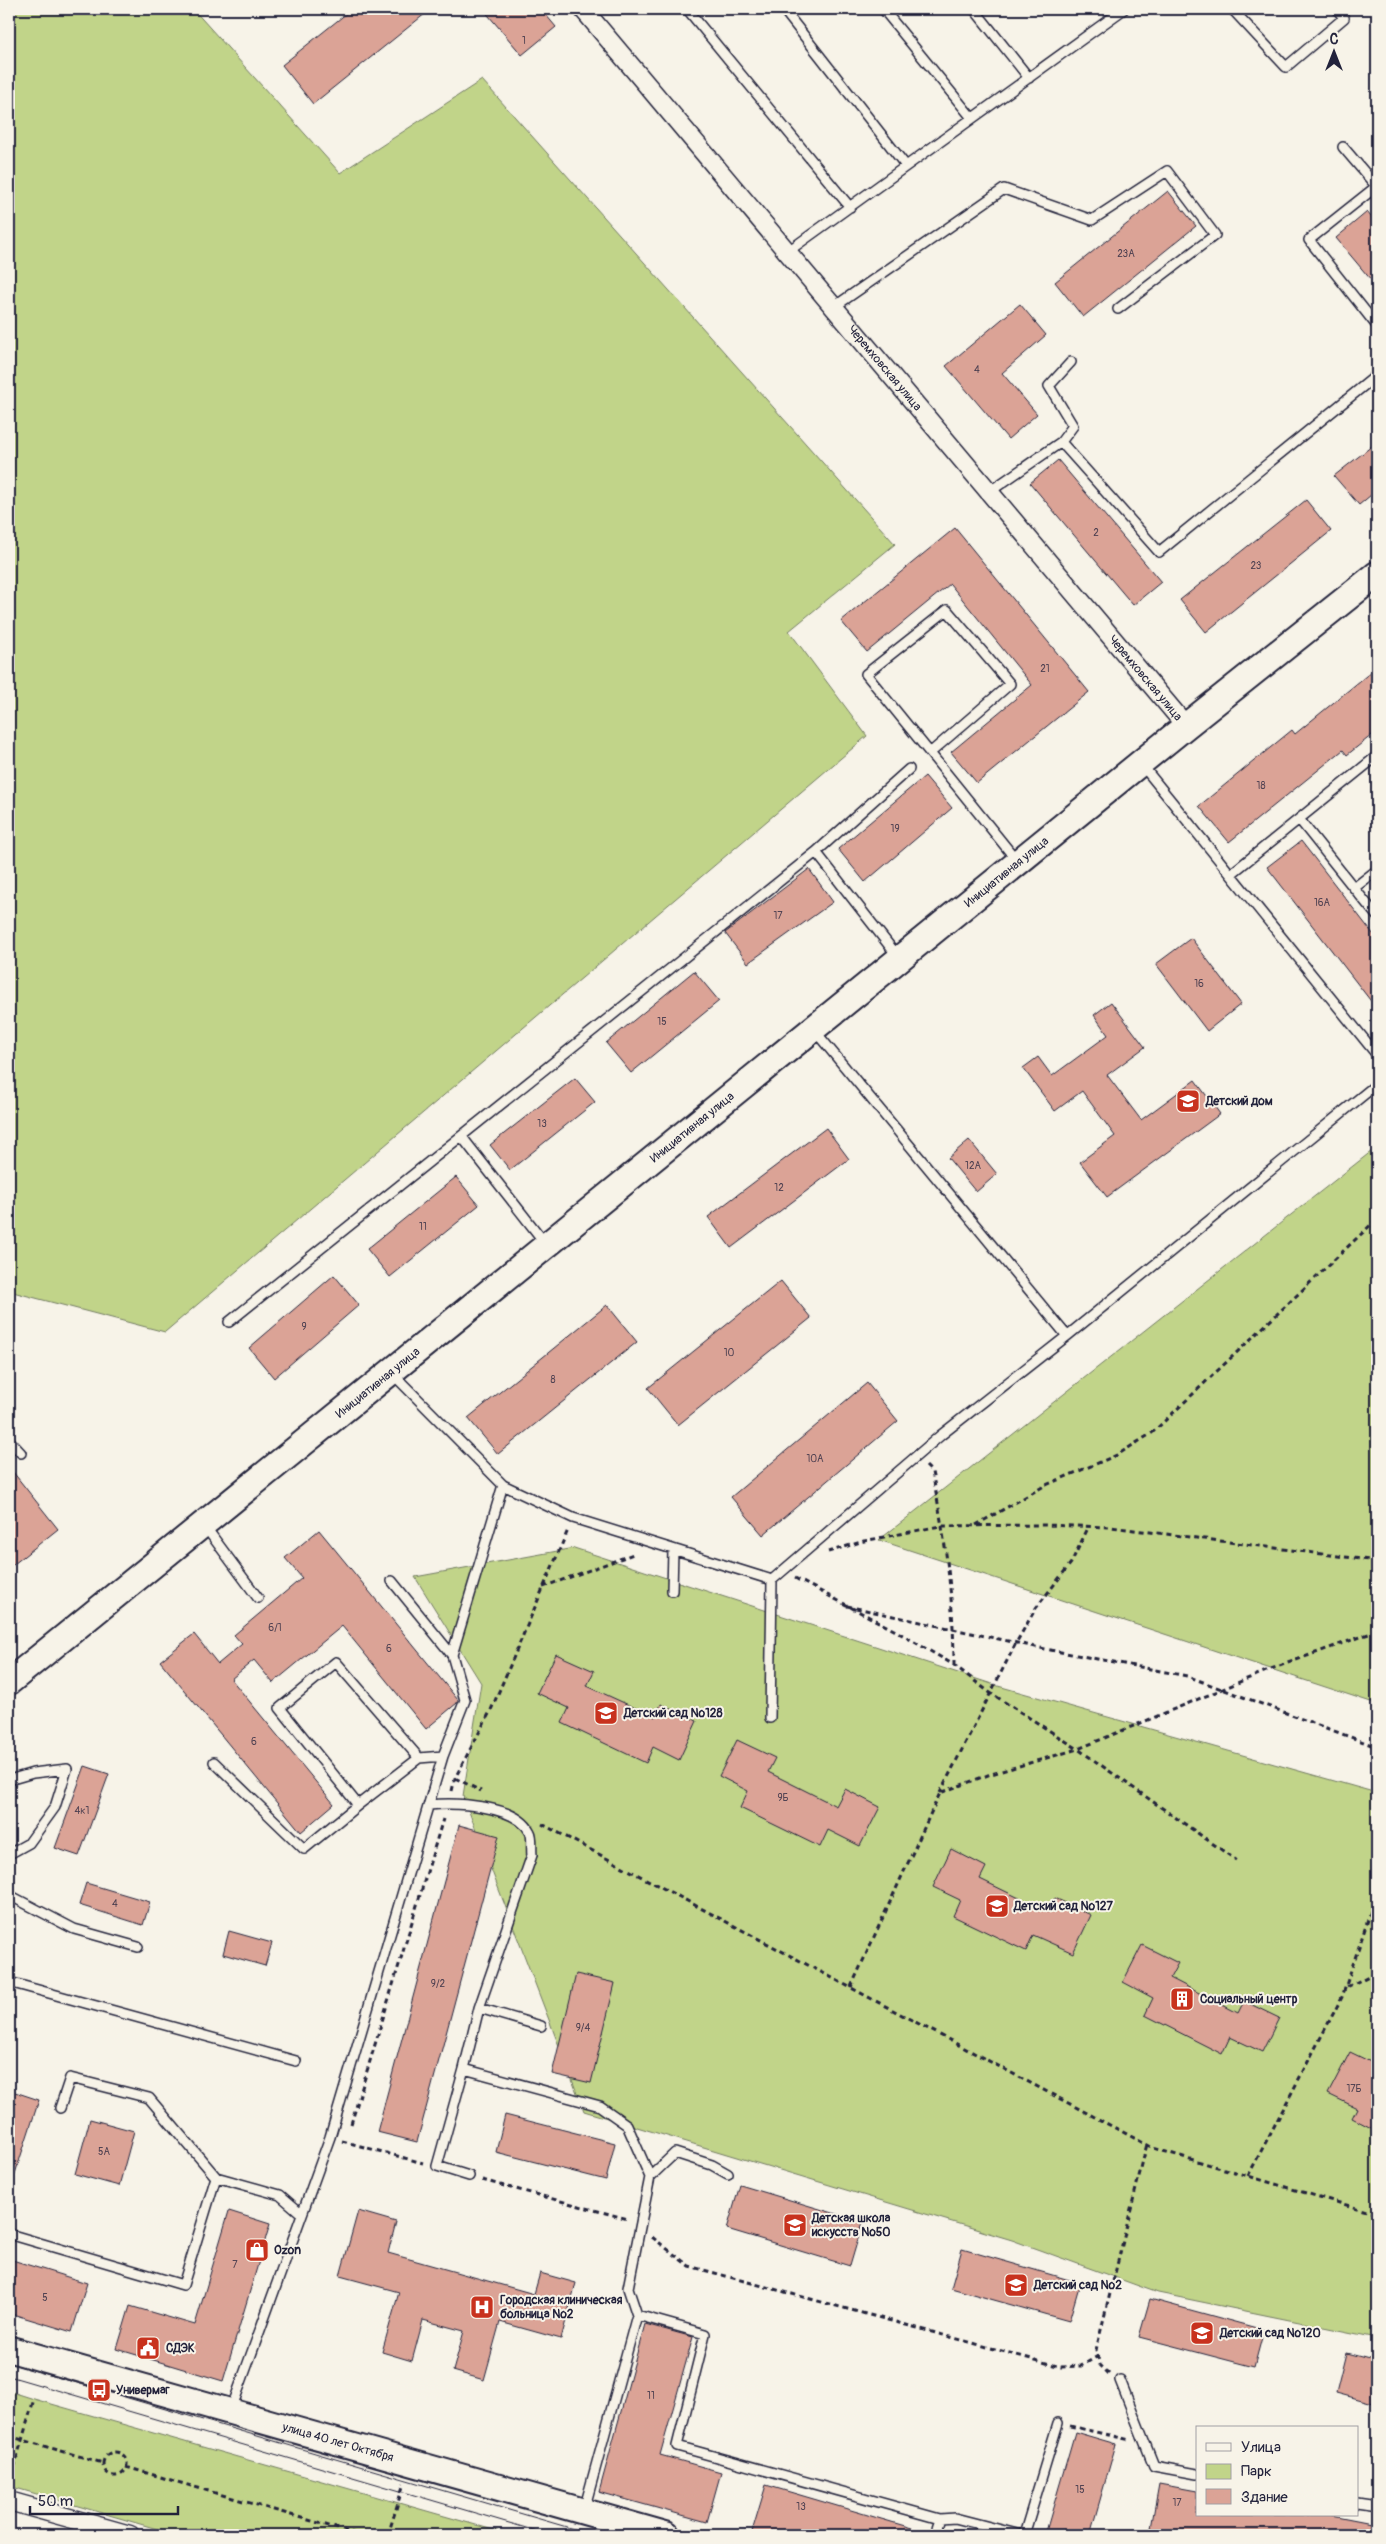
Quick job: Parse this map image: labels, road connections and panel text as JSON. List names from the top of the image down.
{
  "streets": {
    "main road": ["Инициативная улица", "улица 40 лет Октября"],
    "street": ["Черемховская улица"]
  },
  "crossings": [
    ["Черемховская улица", "Инициативная улица"]
  ],
  "places": {
    "school or university": [
      "Детский дом",
      "Детский сад №128",
      "Детский сад №127",
      "Детская школа искусств №50",
      "Детский сад №2",
      "Детский сад №120"
    ],
    "building": ["Социальный центр"],
    "shop": ["Ozon"],
    "hospital": ["Городская клиническая больница №2"],
    "public building": ["СДЭК"],
    "bus stop": ["Универмаг"]
  },
  "house_numbers": [
    "1",
    "23А",
    "4",
    "2",
    "23",
    "21",
    "18",
    "19",
    "16А",
    "17",
    "16",
    "15",
    "13",
    "12А",
    "12",
    "11",
    "9",
    "10",
    "8",
    "10А",
    "6/1",
    "6",
    "6",
    "9Б",
    "4к1",
    "4",
    "9/2",
    "9/4",
    "17Б",
    "5А",
    "7",
    "5",
    "11",
    "15",
    "17",
    "13"
  ],
  "legend": ["Улица", "Парк", "Здание"],
  "scale_bar": "50 m",
  "north": "top"
}
